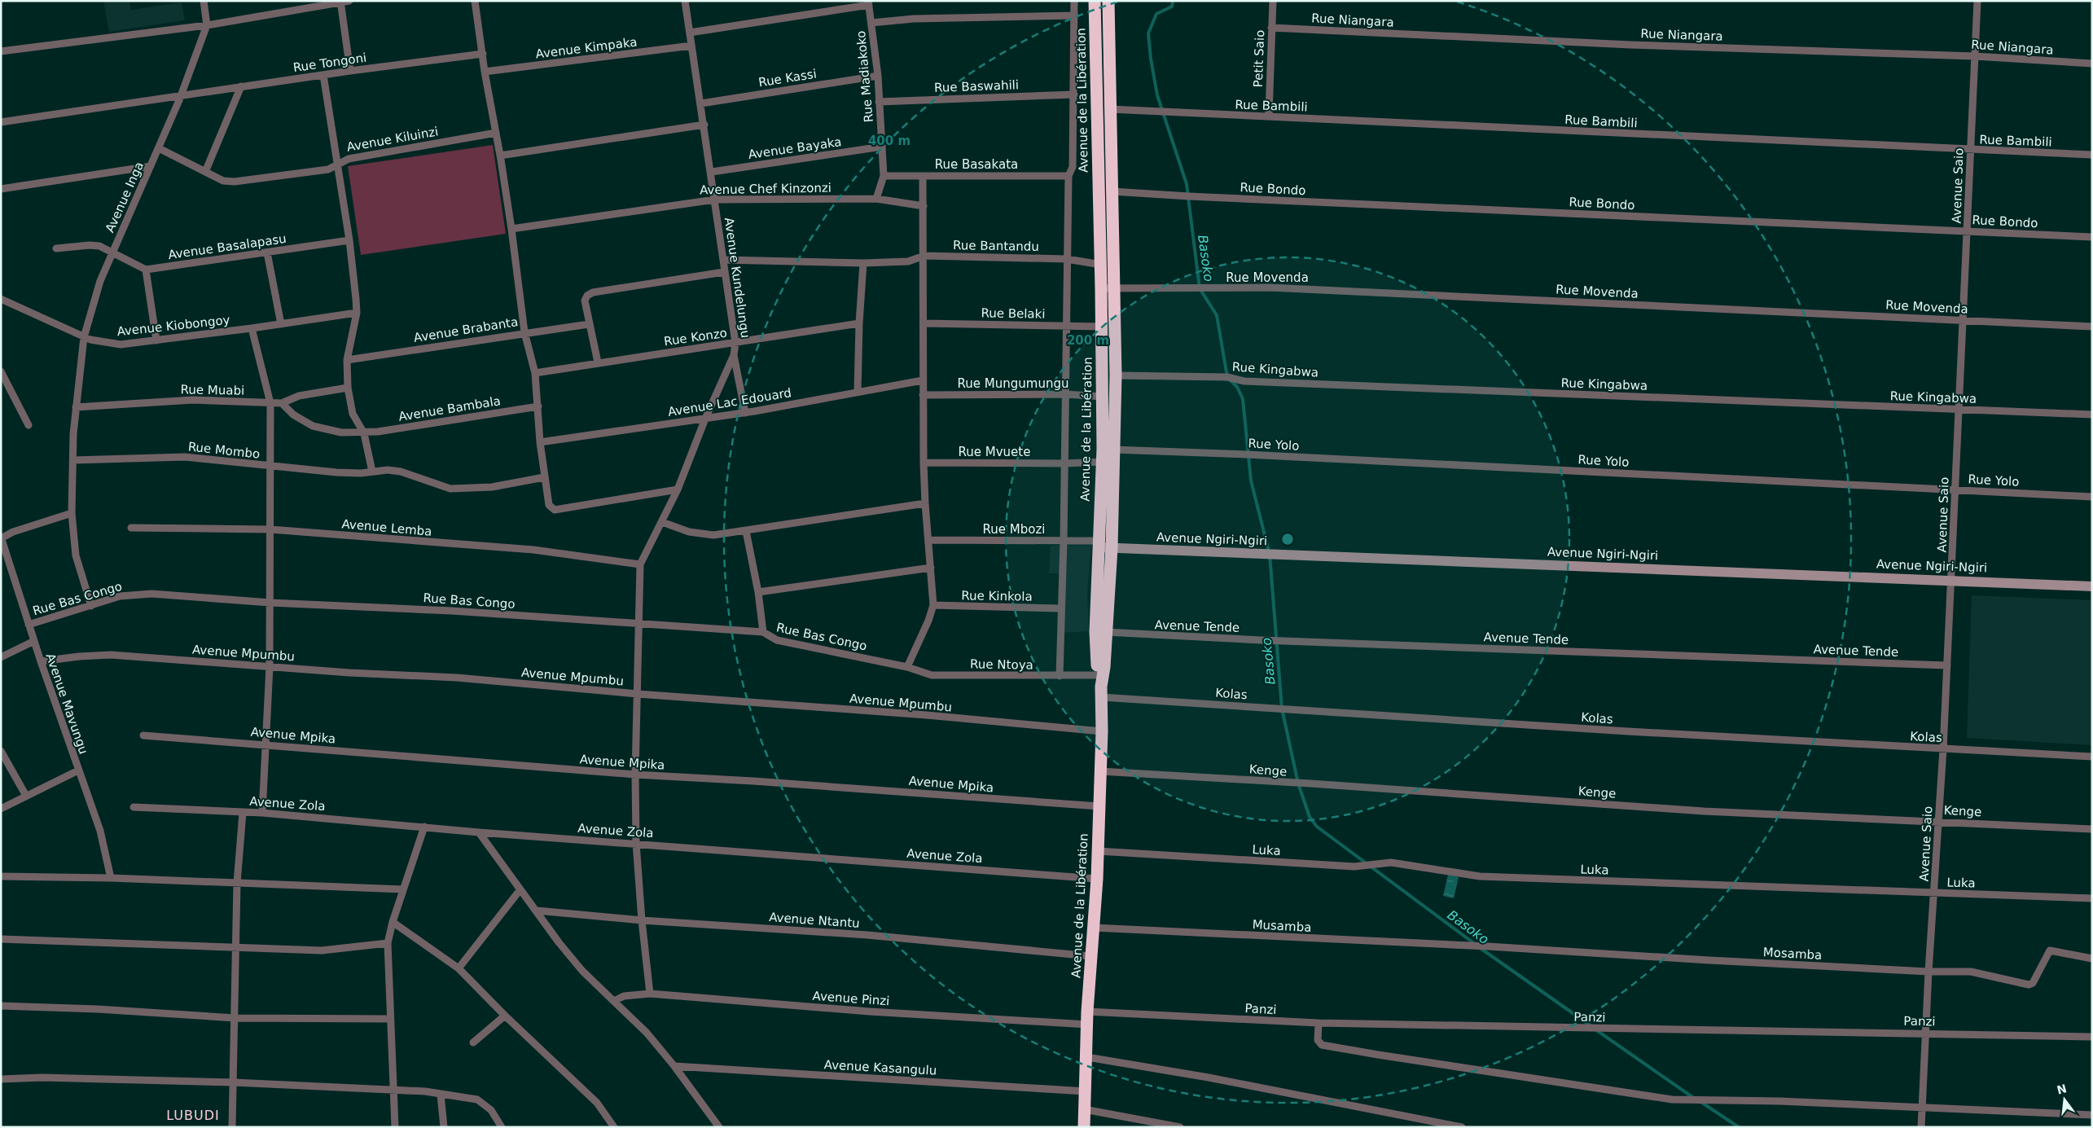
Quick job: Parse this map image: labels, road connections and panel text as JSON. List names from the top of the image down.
{
  "streets": {
    "highway": ["Avenue de la Libération"],
    "street": [
      "Rue Niangara",
      "Avenue Kimpaka",
      "Petit Saio",
      "Rue Tongoni",
      "Rue Madiakoko",
      "Rue Kassi",
      "Rue Baswahili",
      "Rue Bambili",
      "Avenue Kiluinzi",
      "Avenue Bayaka",
      "Rue Basakata",
      "Avenue Saio",
      "Avenue Chef Kinzonzi",
      "Rue Bondo",
      "Avenue Inga",
      "Rue Bantandu",
      "Avenue Basalapasu",
      "Avenue Kundelungu",
      "Rue Movenda",
      "Rue Belaki",
      "Avenue Kiobongoy",
      "Avenue Brabanta",
      "Rue Konzo",
      "Rue Kingabwa",
      "Rue Mungumungu",
      "Rue Muabi",
      "Avenue Lac Edouard",
      "Avenue Bambala",
      "Rue Yolo",
      "Rue Mombo",
      "Rue Mvuete",
      "Avenue Lemba",
      "Rue Mbozi",
      "Avenue Ngiri-Ngiri",
      "Rue Kinkola",
      "Rue Bas Congo",
      "Avenue Tende",
      "Avenue Mpumbu",
      "Rue Ntoya",
      "Kolas",
      "Avenue Mavungu",
      "Avenue Mpika",
      "Kenge",
      "Avenue Zola",
      "Luka",
      "Avenue Ntantu",
      "Musamba",
      "Mosamba",
      "Avenue Pinzi",
      "Panzi",
      "Avenue Kasangulu"
    ]
  },
  "crossings": [
    ["Rue Niangara", "Petit Saio"],
    ["Rue Niangara", "Avenue Saio"],
    ["Avenue Kimpaka", "Avenue Kundelungu"],
    ["Petit Saio", "Rue Bambili"],
    ["Rue Tongoni", "Avenue Inga"],
    ["Rue Madiakoko", "Rue Kassi"],
    ["Rue Madiakoko", "Rue Baswahili"],
    ["Rue Madiakoko", "Avenue Bayaka"],
    ["Rue Madiakoko", "Rue Basakata"],
    ["Rue Madiakoko", "Avenue Chef Kinzonzi"],
    ["Rue Kassi", "Avenue Kundelungu"],
    ["Avenue de la Libération", "Rue Bambili"],
    ["Avenue de la Libération", "Rue Bondo"],
    ["Avenue de la Libération", "Rue Bantandu"],
    ["Avenue de la Libération", "Rue Movenda"],
    ["Avenue de la Libération", "Rue Belaki"],
    ["Avenue de la Libération", "Rue Kingabwa"],
    ["Avenue de la Libération", "Rue Mungumungu"],
    ["Avenue de la Libération", "Rue Yolo"],
    ["Avenue de la Libération", "Rue Mvuete"],
    ["Avenue de la Libération", "Rue Mbozi"],
    ["Avenue de la Libération", "Avenue Ngiri-Ngiri"],
    ["Avenue de la Libération", "Avenue Tende"],
    ["Avenue de la Libération", "Avenue Mpumbu"],
    ["Avenue de la Libération", "Rue Ntoya"],
    ["Avenue de la Libération", "Kolas"],
    ["Avenue de la Libération", "Avenue Mpika"],
    ["Avenue de la Libération", "Kenge"],
    ["Avenue de la Libération", "Avenue Zola"],
    ["Avenue de la Libération", "Luka"],
    ["Avenue de la Libération", "Avenue Ntantu"],
    ["Avenue de la Libération", "Musamba"],
    ["Avenue de la Libération", "Avenue Pinzi"],
    ["Avenue de la Libération", "Panzi"],
    ["Avenue de la Libération", "Avenue Kasangulu"],
    ["Rue Bambili", "Avenue Saio"],
    ["Avenue Kiluinzi", "Avenue Inga"],
    ["Avenue Bayaka", "Avenue Kundelungu"],
    ["Avenue Saio", "Rue Bondo"],
    ["Avenue Saio", "Rue Movenda"],
    ["Avenue Saio", "Rue Kingabwa"],
    ["Avenue Saio", "Rue Yolo"],
    ["Avenue Saio", "Avenue Ngiri-Ngiri"],
    ["Avenue Saio", "Avenue Tende"],
    ["Avenue Saio", "Kolas"],
    ["Avenue Saio", "Kenge"],
    ["Avenue Saio", "Luka"],
    ["Avenue Saio", "Mosamba"],
    ["Avenue Saio", "Panzi"],
    ["Avenue Chef Kinzonzi", "Avenue Kundelungu"],
    ["Avenue Inga", "Avenue Kiobongoy"],
    ["Avenue Inga", "Rue Muabi"],
    ["Avenue Inga", "Rue Mombo"],
    ["Avenue Inga", "Rue Bas Congo"],
    ["Rue Bantandu", "Avenue Kundelungu"],
    ["Avenue Kundelungu", "Rue Konzo"],
    ["Avenue Kundelungu", "Avenue Lac Edouard"],
    ["Avenue Kundelungu", "Avenue Lemba"],
    ["Rue Muabi", "Avenue Bambala"],
    ["Rue Mbozi", "Avenue Ngiri-Ngiri"],
    ["Rue Bas Congo", "Rue Ntoya"],
    ["Rue Bas Congo", "Avenue Mavungu"],
    ["Avenue Mpumbu", "Avenue Mavungu"],
    ["Rue Ntoya", "Kolas"],
    ["Musamba", "Mosamba"]
  ],
  "districts": ["LUBUDI"],
  "water": ["Basoko"],
  "north": "top",
  "rings": ["400 m", "200 m"]
}
